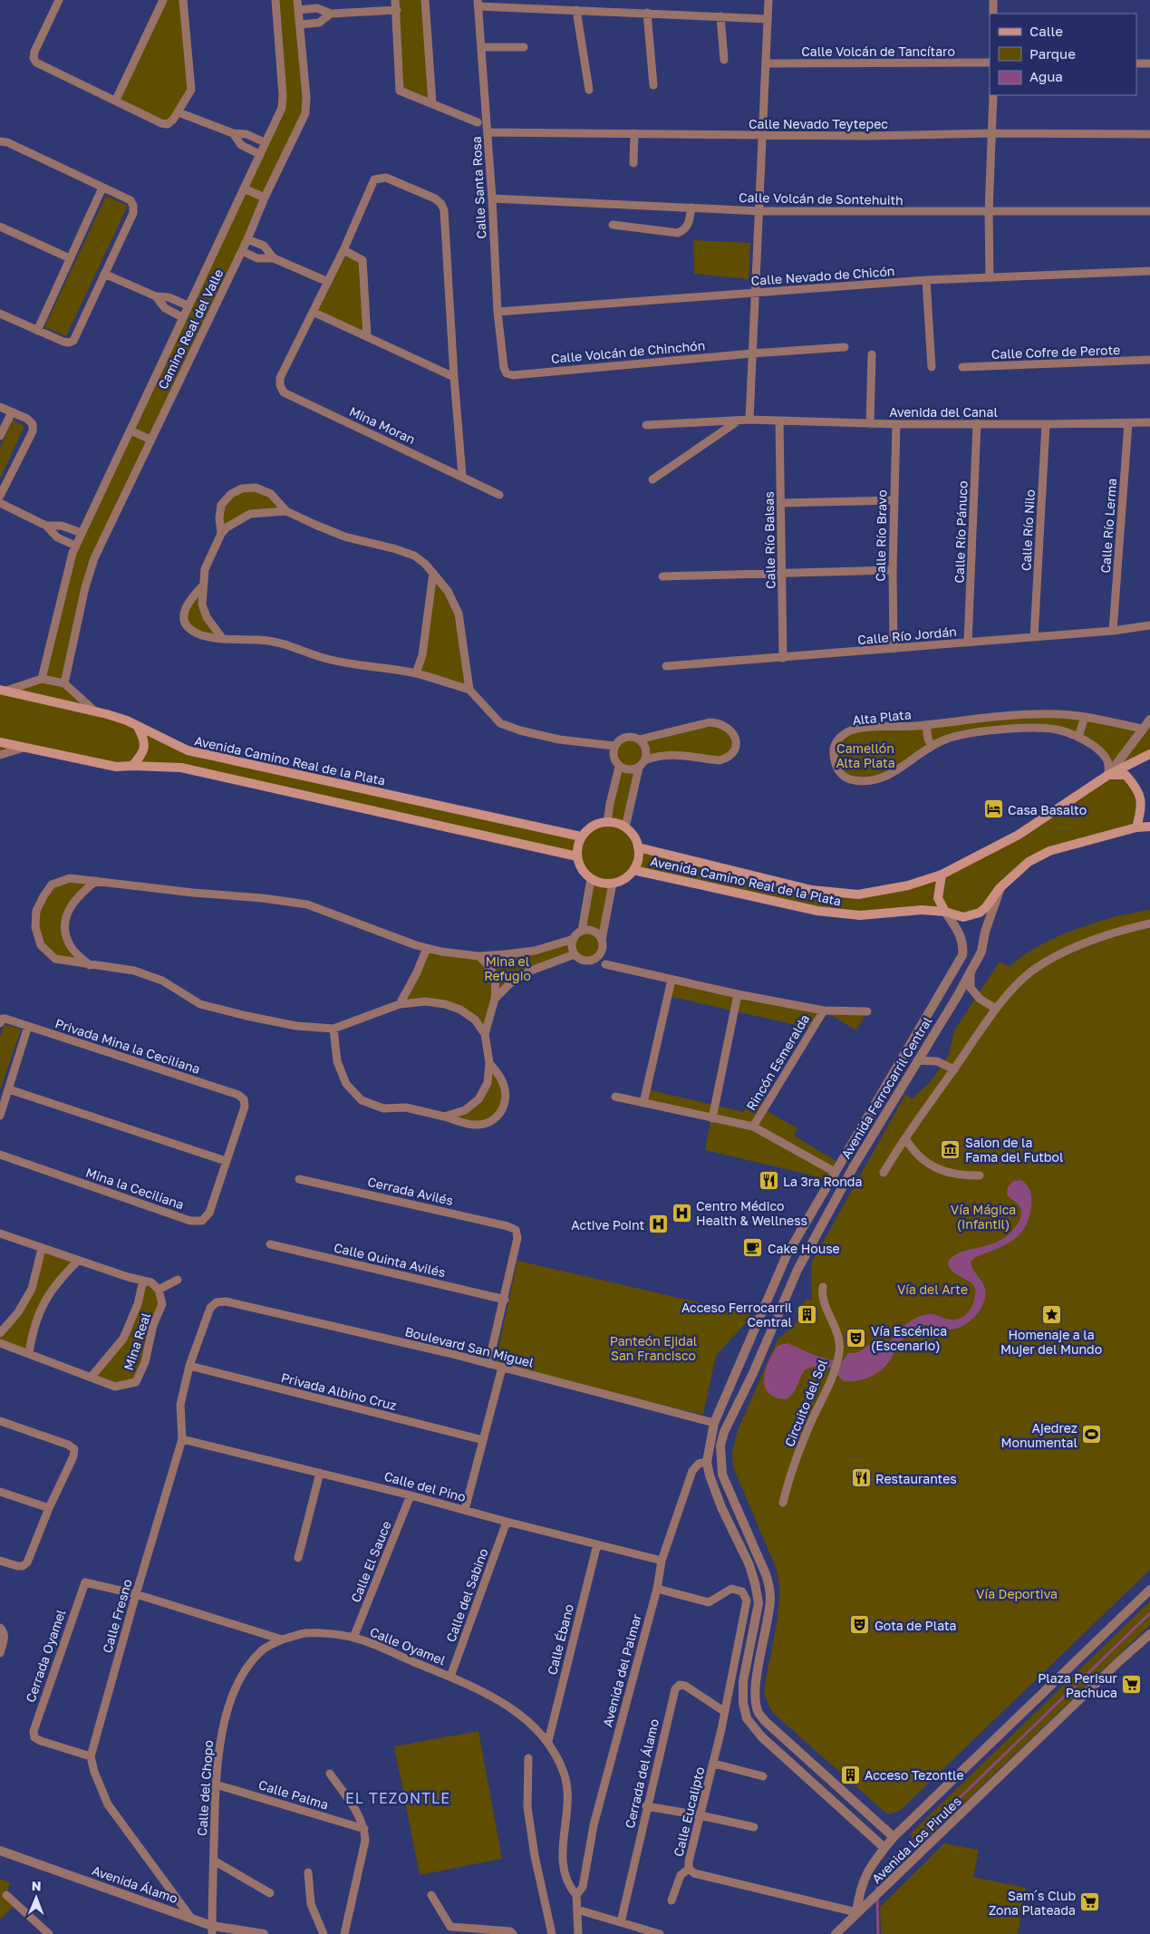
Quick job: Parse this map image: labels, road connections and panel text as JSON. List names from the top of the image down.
{
  "streets": {
    "main road": ["Avenida Camino Real de la Plata"],
    "street": [
      "Calle Volcán de Tancítaro",
      "Calle Nevado Teytepec",
      "Calle Santa Rosa",
      "Calle Volcán de Sontehuith",
      "Calle Nevado de Chicón",
      "Camino Real del Valle",
      "Calle Volcán de Chinchón",
      "Calle Cofre de Perote",
      "Avenida del Canal",
      "Mina Moran",
      "Calle Río Lerma",
      "Calle Río Nilo",
      "Calle Río Pánuco",
      "Calle Río Bravo",
      "Calle Río Balsas",
      "Calle Río Jordán",
      "Alta Plata",
      "Privada Mina la Ceciliana",
      "Rincón Esmeralda",
      "Avenida Ferrocarril Central",
      "Mina la Ceciliana",
      "Cerrada Avilés",
      "Calle Quinta Avilés",
      "Mina Real",
      "Boulevard San Miguel",
      "Privada Albino Cruz",
      "Circuito del Sol",
      "Calle del Pino",
      "Calle El Sauce",
      "Calle del Sabino",
      "Calle Fresno",
      "Calle Ébano",
      "Calle Oyamel",
      "Cerrada Oyamel",
      "Avenida del Palmar",
      "Cerrada del Álamo",
      "Calle del Chopo",
      "Calle Palma",
      "Calle Eucalipto",
      "Avenida Los Pirules",
      "Avenida Álamo"
    ]
  },
  "crossings": [
    ["Calle Nevado Teytepec", "Calle Santa Rosa"],
    ["Calle Santa Rosa", "Calle Volcán de Sontehuith"],
    ["Calle Santa Rosa", "Calle Nevado de Chicón"],
    ["Calle Santa Rosa", "Calle Volcán de Chinchón"],
    ["Avenida del Canal", "Calle Río Lerma"],
    ["Avenida del Canal", "Calle Río Nilo"],
    ["Avenida del Canal", "Calle Río Pánuco"],
    ["Avenida del Canal", "Calle Río Bravo"],
    ["Avenida del Canal", "Calle Río Balsas"],
    ["Calle Río Lerma", "Calle Río Jordán"],
    ["Calle Río Nilo", "Calle Río Jordán"],
    ["Calle Río Pánuco", "Calle Río Jordán"],
    ["Calle Río Bravo", "Calle Río Jordán"],
    ["Calle Río Balsas", "Calle Río Jordán"],
    ["Alta Plata", "Avenida Camino Real de la Plata"],
    ["Avenida Camino Real de la Plata", "Avenida Ferrocarril Central"],
    ["Privada Mina la Ceciliana", "Mina la Ceciliana"],
    ["Rincón Esmeralda", "Avenida Ferrocarril Central"],
    ["Avenida Ferrocarril Central", "Boulevard San Miguel"],
    ["Avenida Ferrocarril Central", "Avenida del Palmar"],
    ["Avenida Ferrocarril Central", "Avenida Los Pirules"],
    ["Cerrada Avilés", "Calle Quinta Avilés"],
    ["Boulevard San Miguel", "Calle Fresno"],
    ["Privada Albino Cruz", "Calle Fresno"],
    ["Calle del Pino", "Calle El Sauce"],
    ["Calle del Pino", "Calle del Sabino"],
    ["Calle del Pino", "Calle Fresno"],
    ["Calle del Pino", "Calle Ébano"],
    ["Calle del Pino", "Avenida del Palmar"],
    ["Calle El Sauce", "Calle Oyamel"],
    ["Calle del Sabino", "Calle Oyamel"],
    ["Calle Fresno", "Cerrada Oyamel"],
    ["Calle Ébano", "Calle Oyamel"],
    ["Calle Oyamel", "Avenida del Palmar"],
    ["Calle Oyamel", "Calle del Chopo"],
    ["Avenida del Palmar", "Calle Eucalipto"],
    ["Cerrada del Álamo", "Calle Eucalipto"],
    ["Calle del Chopo", "Calle Palma"],
    ["Calle del Chopo", "Avenida Álamo"],
    ["Calle Eucalipto", "Avenida Los Pirules"]
  ],
  "districts": ["EL TEZONTLE"],
  "parks": [
    "Camellón Alta Plata",
    "Mina el Refugio",
    "Vía Mágica (Infantil)",
    "Vía del Arte",
    "Panteón Ejidal San Francisco",
    "Vía Deportiva"
  ],
  "places": {
    "hotel": ["Casa Basalto"],
    "museum": ["Salon de la Fama del Futbol"],
    "restaurant": ["La 3ra Ronda", "Restaurantes"],
    "hospital": ["Centro Médico Health & Wellness", "Active Point"],
    "cafe": ["Cake House"],
    "building": ["Acceso Ferrocarril Central", "Acceso Tezontle"],
    "place": ["Homenaje a la Mujer del Mundo"],
    "theatre": ["Vía Escénica (Escenario)", "Gota de Plata"],
    "sports": ["Ajedrez Monumental"],
    "supermarket": ["Plaza Perisur Pachuca", "Sam´s Club Zona Plateada"]
  },
  "legend": ["Calle", "Parque", "Agua"],
  "north": "top"
}
